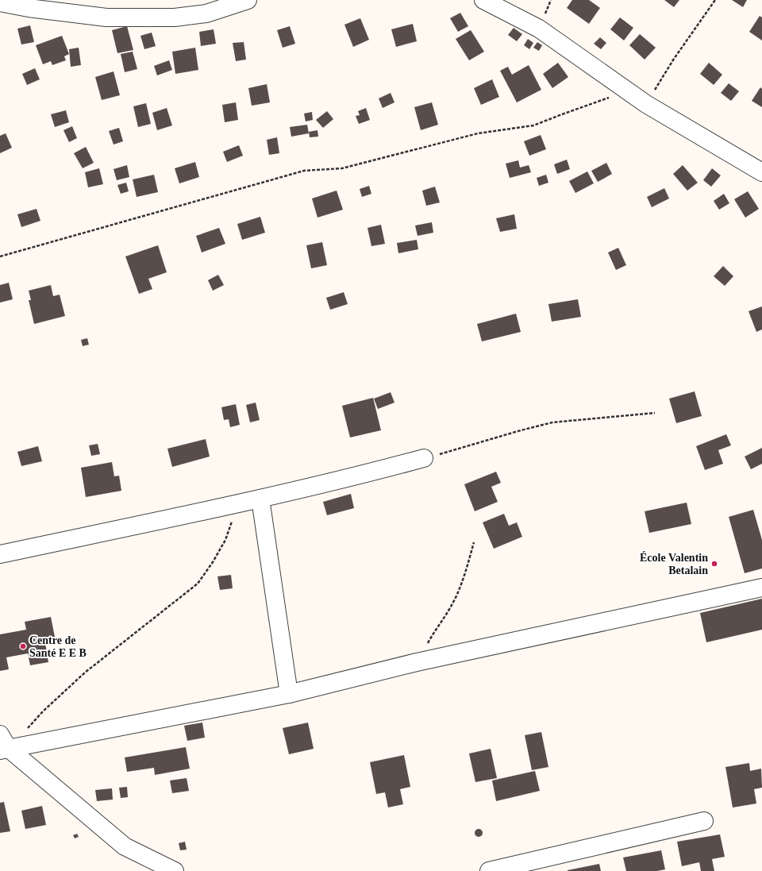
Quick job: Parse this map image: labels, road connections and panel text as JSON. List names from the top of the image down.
{
  "places": ["École Valentin Betalain", "Centre de Santé E E B"]
}
